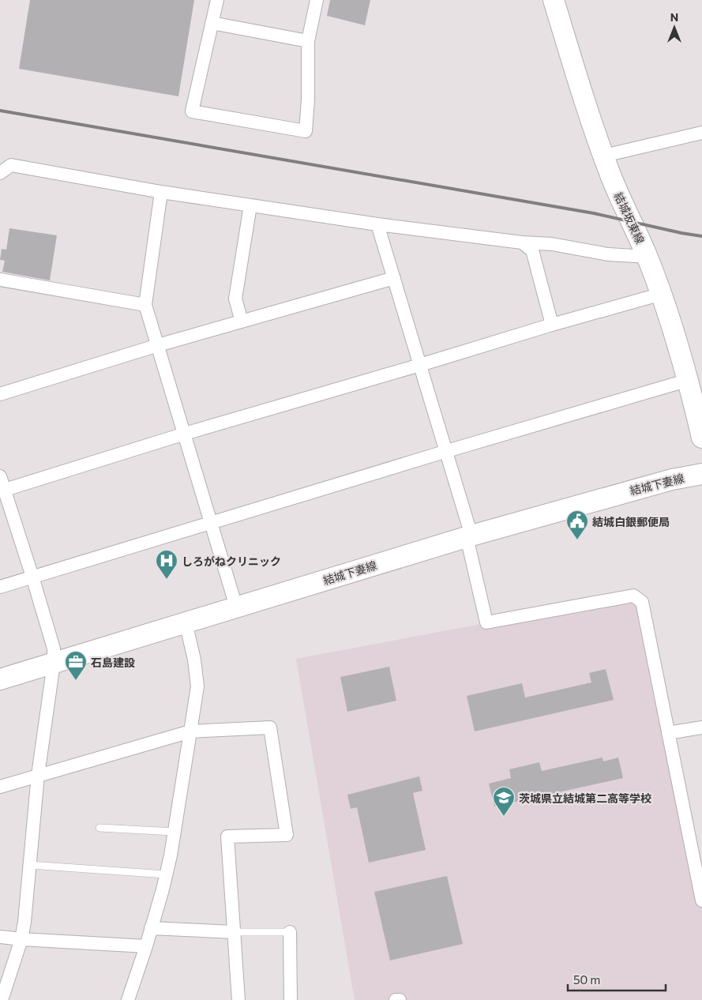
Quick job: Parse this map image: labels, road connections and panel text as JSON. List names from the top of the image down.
{
  "streets": {
    "main road": ["結城坂東線", "結城下妻線"]
  },
  "places": {
    "public building": ["結城白銀郵便局"],
    "hospital": ["しろがねクリニック"],
    "office": ["石島建設"],
    "school or university": ["茨城県立結城第二高等学校"]
  },
  "scale_bar": "50 m",
  "north": "top"
}
